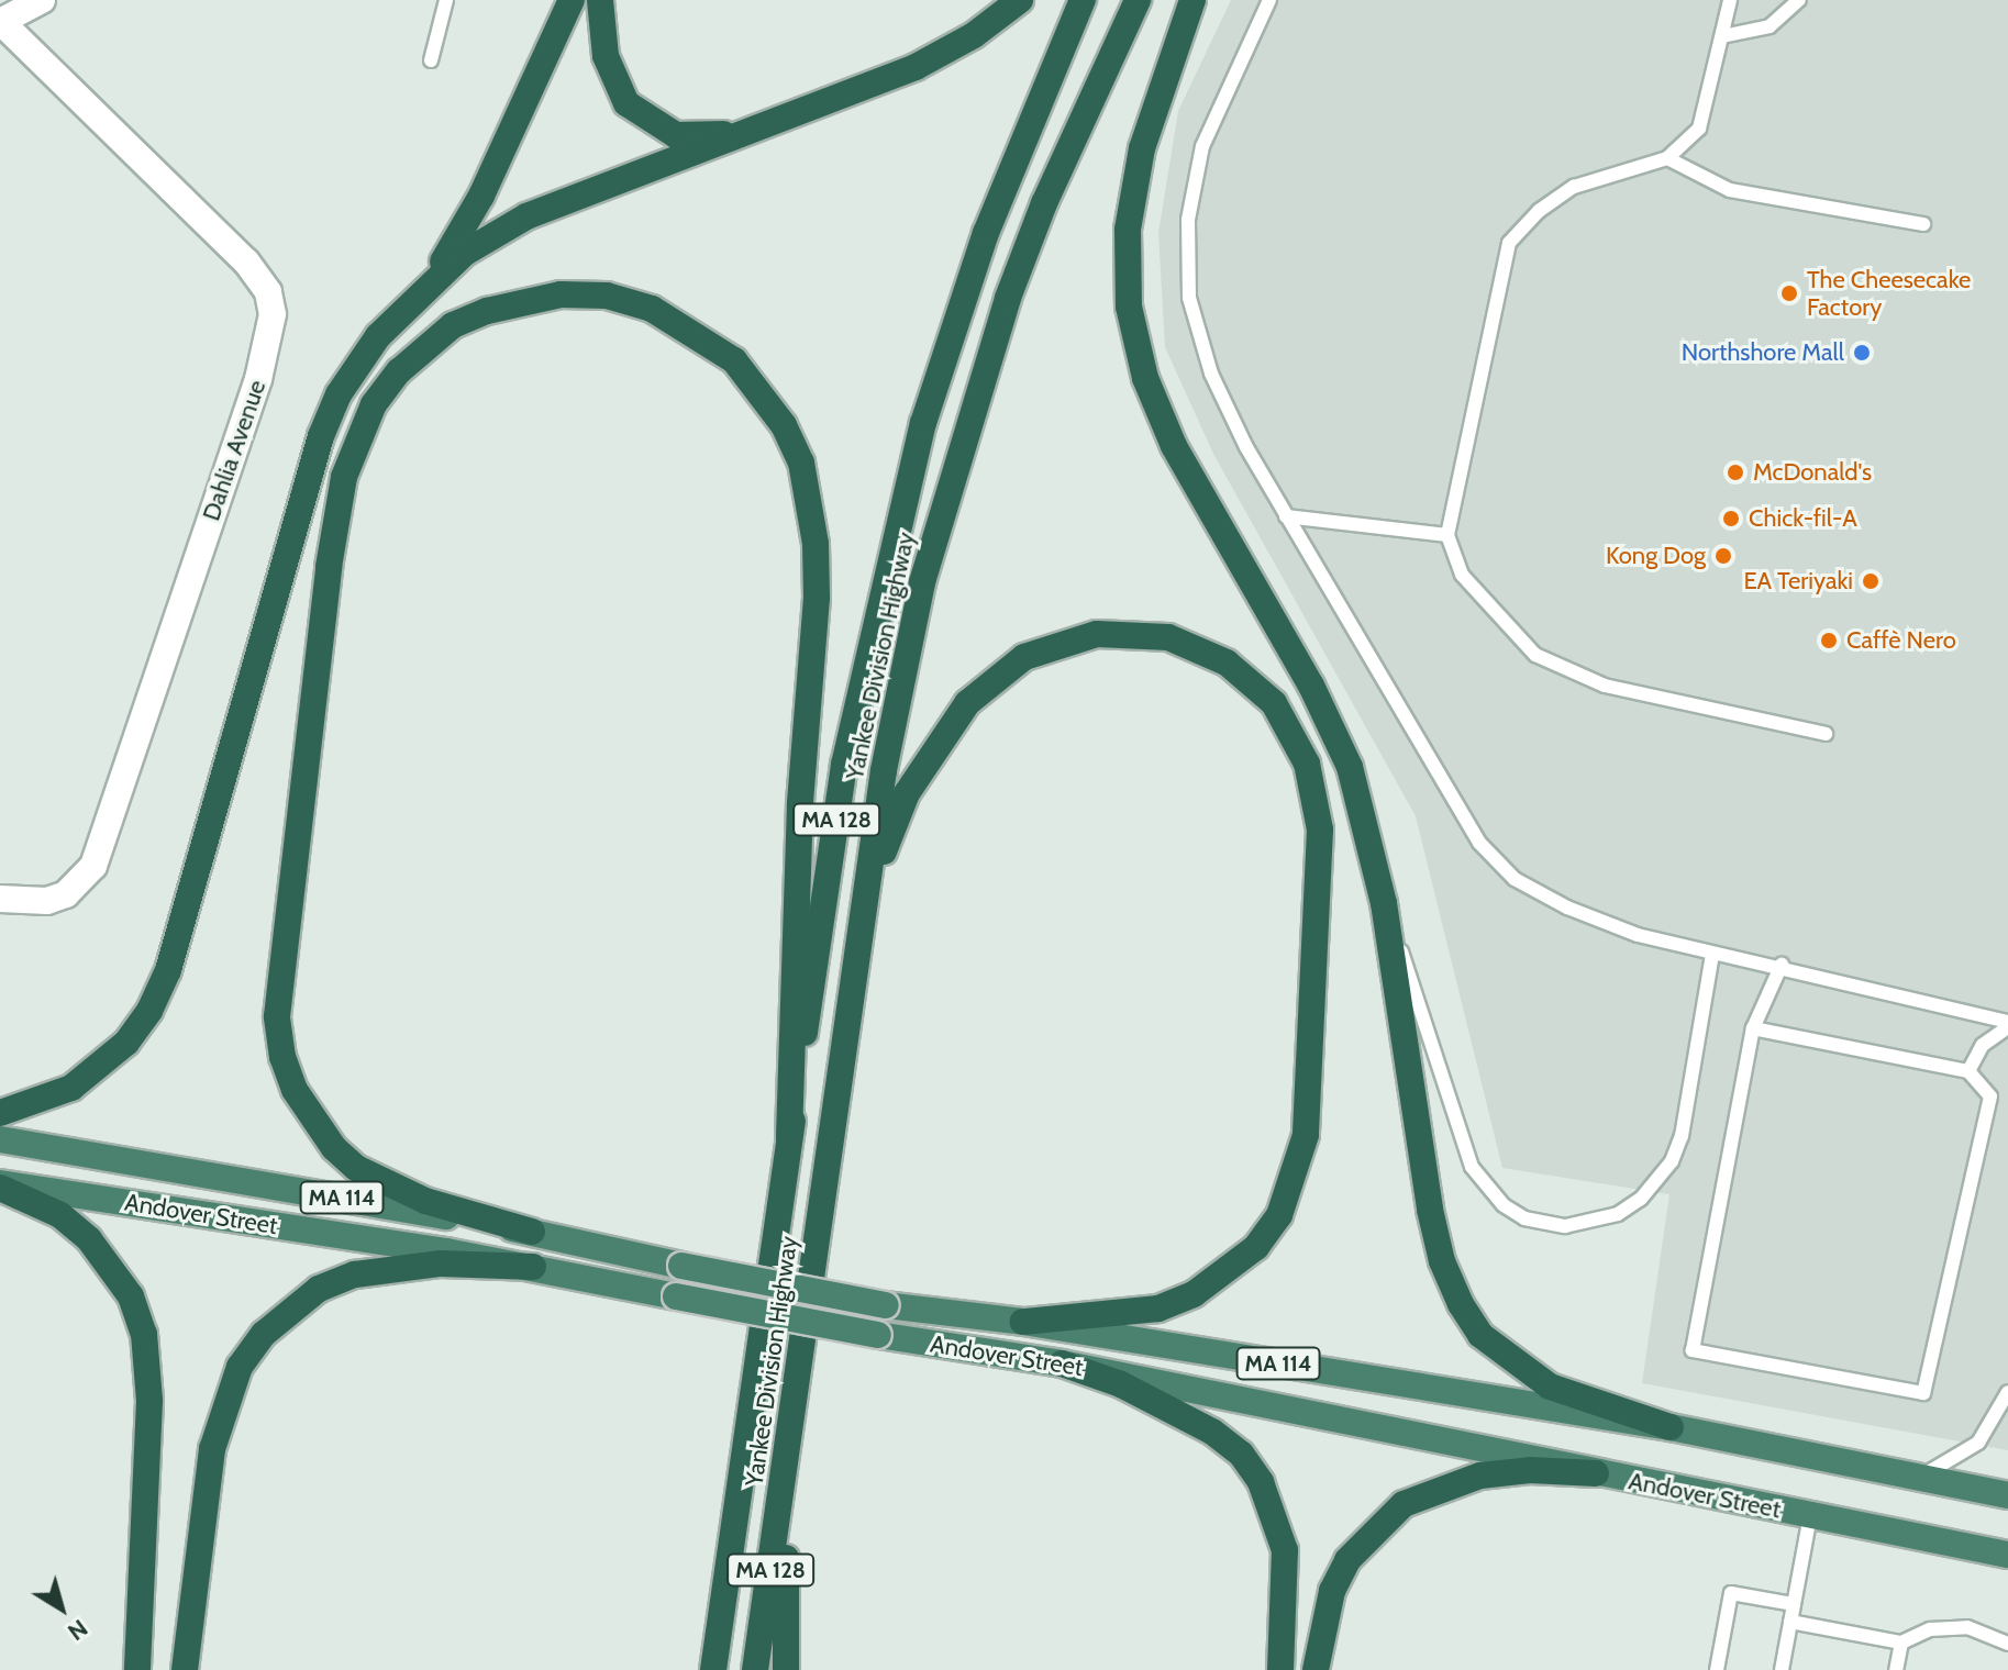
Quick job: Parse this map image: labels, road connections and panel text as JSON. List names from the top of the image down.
{
  "streets": {
    "highway": [
      "Yankee Division Highway",
      "MA 128",
      "MA 114",
      "Andover Street"
    ],
    "street": ["Dahlia Avenue"]
  },
  "places": [
    "The Cheesecake Factory",
    "Northshore Mall",
    "McDonald's",
    "Chick-fil-A",
    "Kong Dog",
    "EA Teriyaki",
    "Caffè Nero"
  ],
  "north": "bottom right"
}
